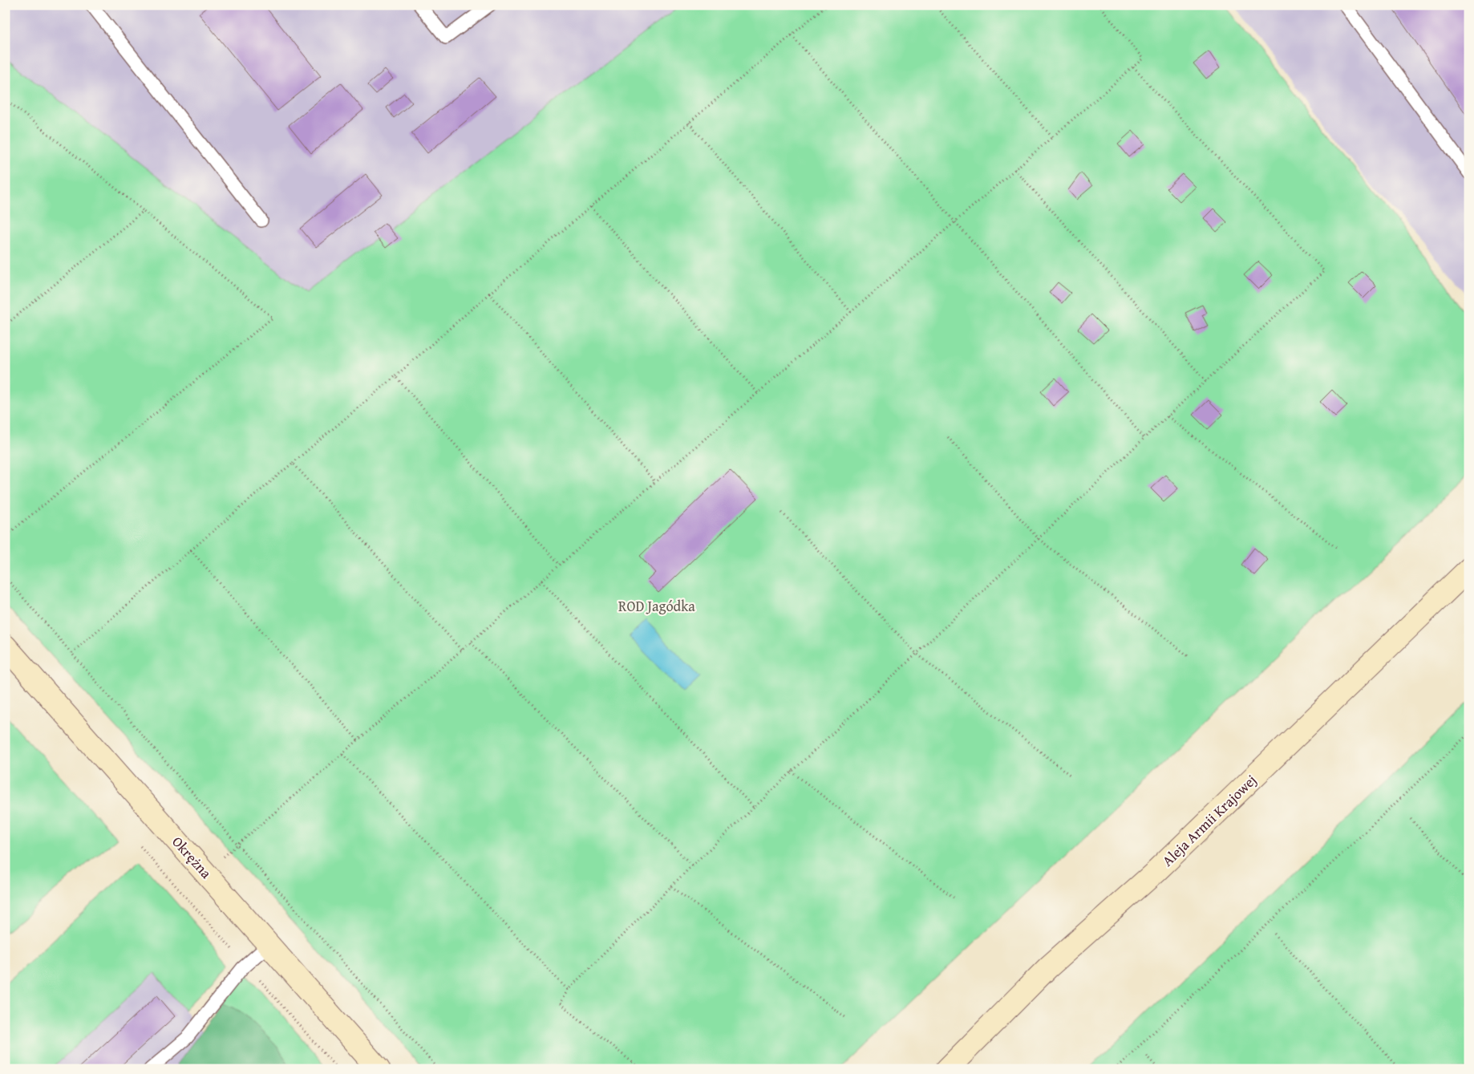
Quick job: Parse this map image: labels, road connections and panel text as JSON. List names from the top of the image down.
{
  "streets": {
    "street": ["Aleja Armii Krajowej", "Okrężna"]
  },
  "parks": ["ROD Jagódka"]
}
